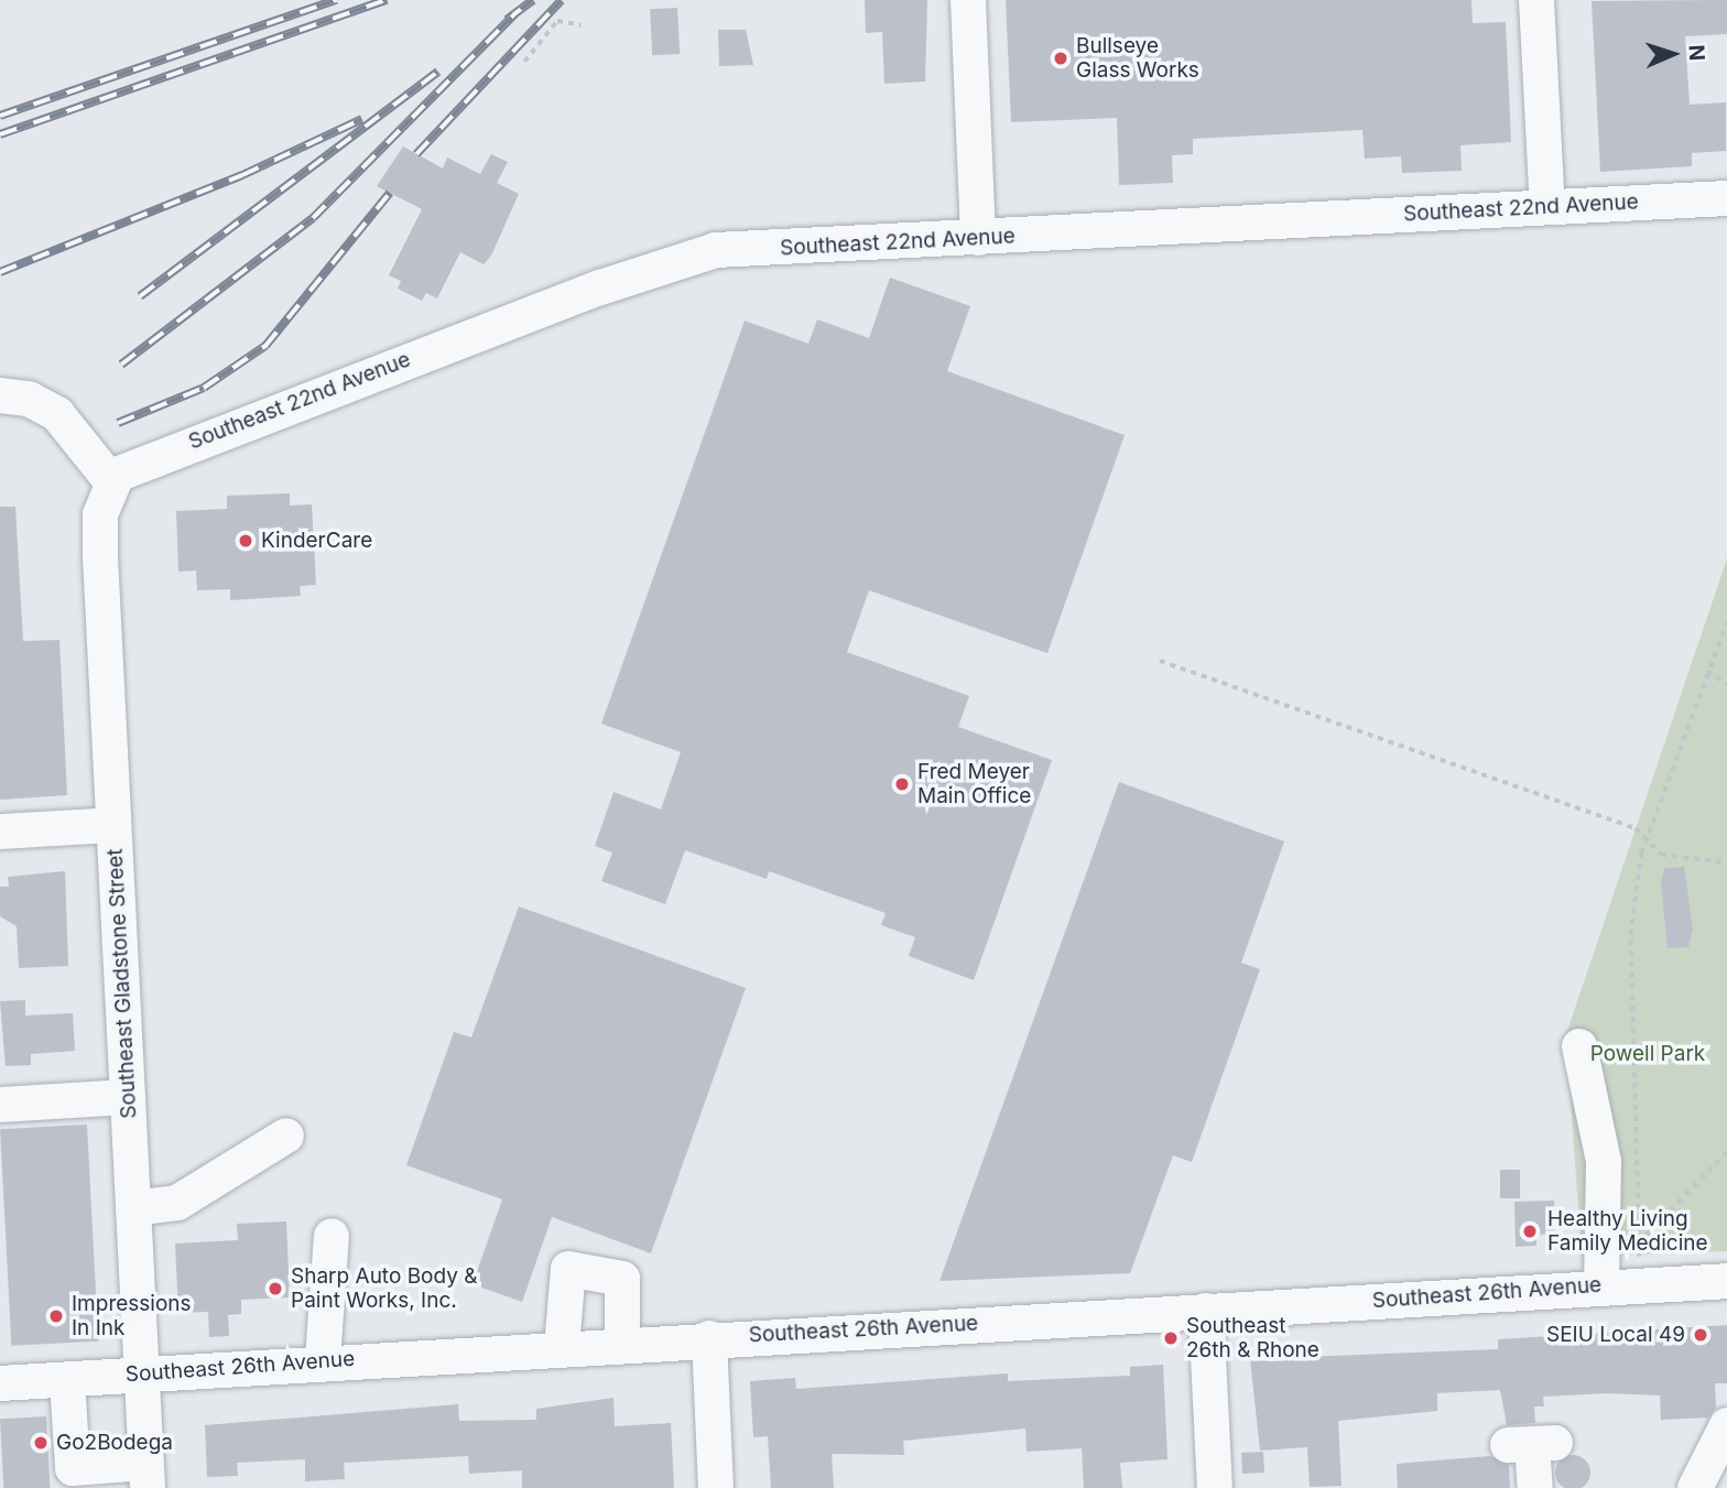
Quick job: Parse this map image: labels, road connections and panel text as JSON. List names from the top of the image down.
{
  "streets": {
    "street": ["Southeast 22nd Avenue", "Southeast Gladstone Street", "Southeast 26th Avenue"]
  },
  "crossings": [
    ["Southeast 22nd Avenue", "Southeast Gladstone Street"],
    ["Southeast Gladstone Street", "Southeast 26th Avenue"]
  ],
  "parks": ["Powell Park"],
  "places": [
    "Bullseye Glass Works",
    "KinderCare",
    "Fred Meyer Main Office",
    "Healthy Living Family Medicine",
    "Sharp Auto Body & Paint Works, Inc.",
    "Impressions In Ink",
    "SEIU Local 49",
    "Southeast 26th & Rhone",
    "Go2Bodega"
  ],
  "north": "right"
}
